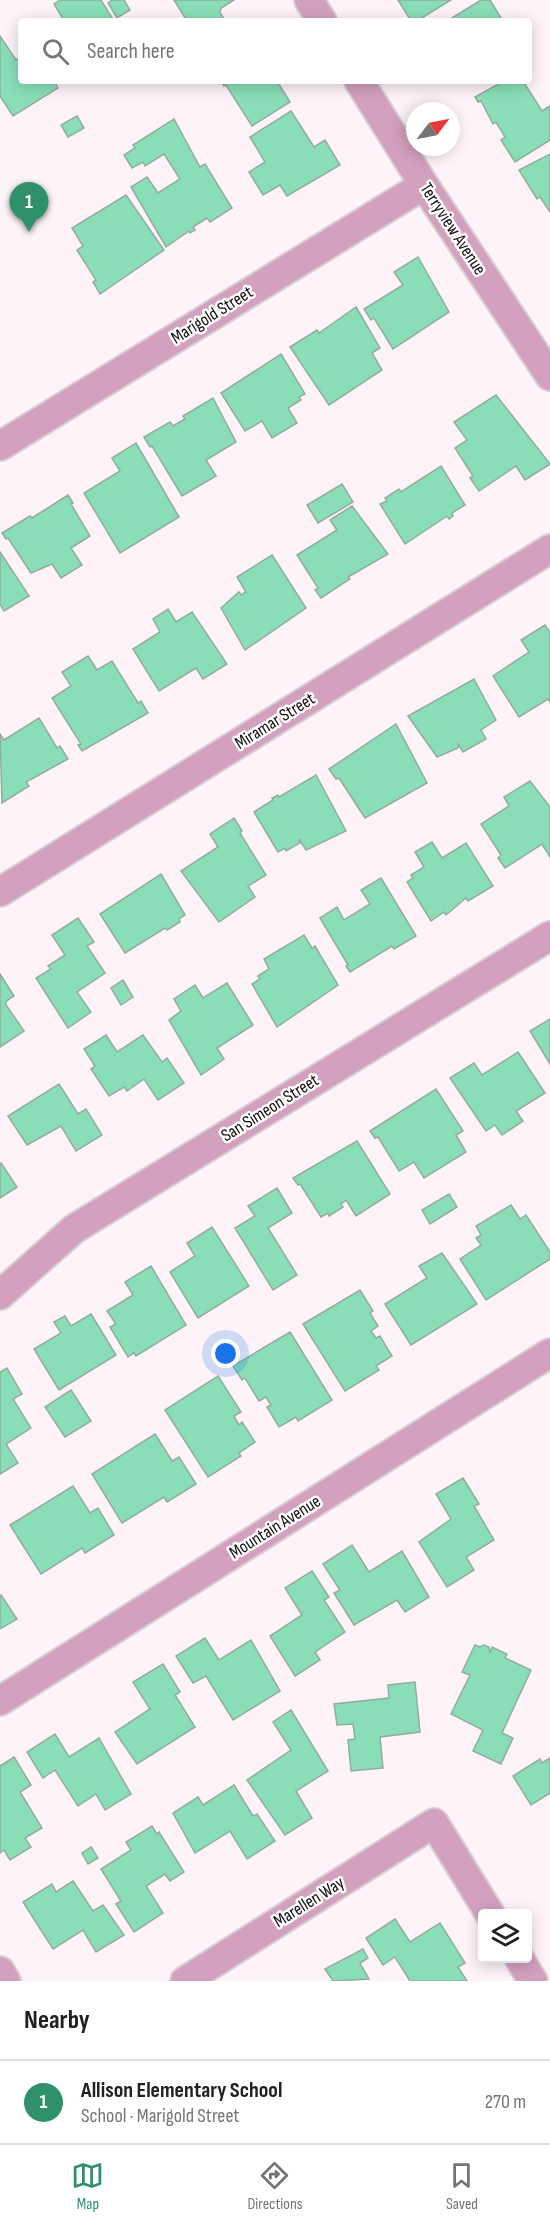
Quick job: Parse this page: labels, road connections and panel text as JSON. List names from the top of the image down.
{
  "streets": {
    "street": [
      "Terryview Avenue",
      "Marigold Street",
      "Miramar Street",
      "San Simeon Street",
      "Mountain Avenue",
      "Marellen Way"
    ]
  },
  "crossings": [
    ["Terryview Avenue", "Marigold Street"]
  ],
  "north": "top right",
  "page": {
    "search": "Search here",
    "pins": "1",
    "heading": "Nearby",
    "list": [
      {
        "mark": "1",
        "name": "Allison Elementary School",
        "note": "School · Marigold Street",
        "value": "270 m"
      }
    ],
    "nav": ["Map", "Directions", "Saved"]
  }
}
